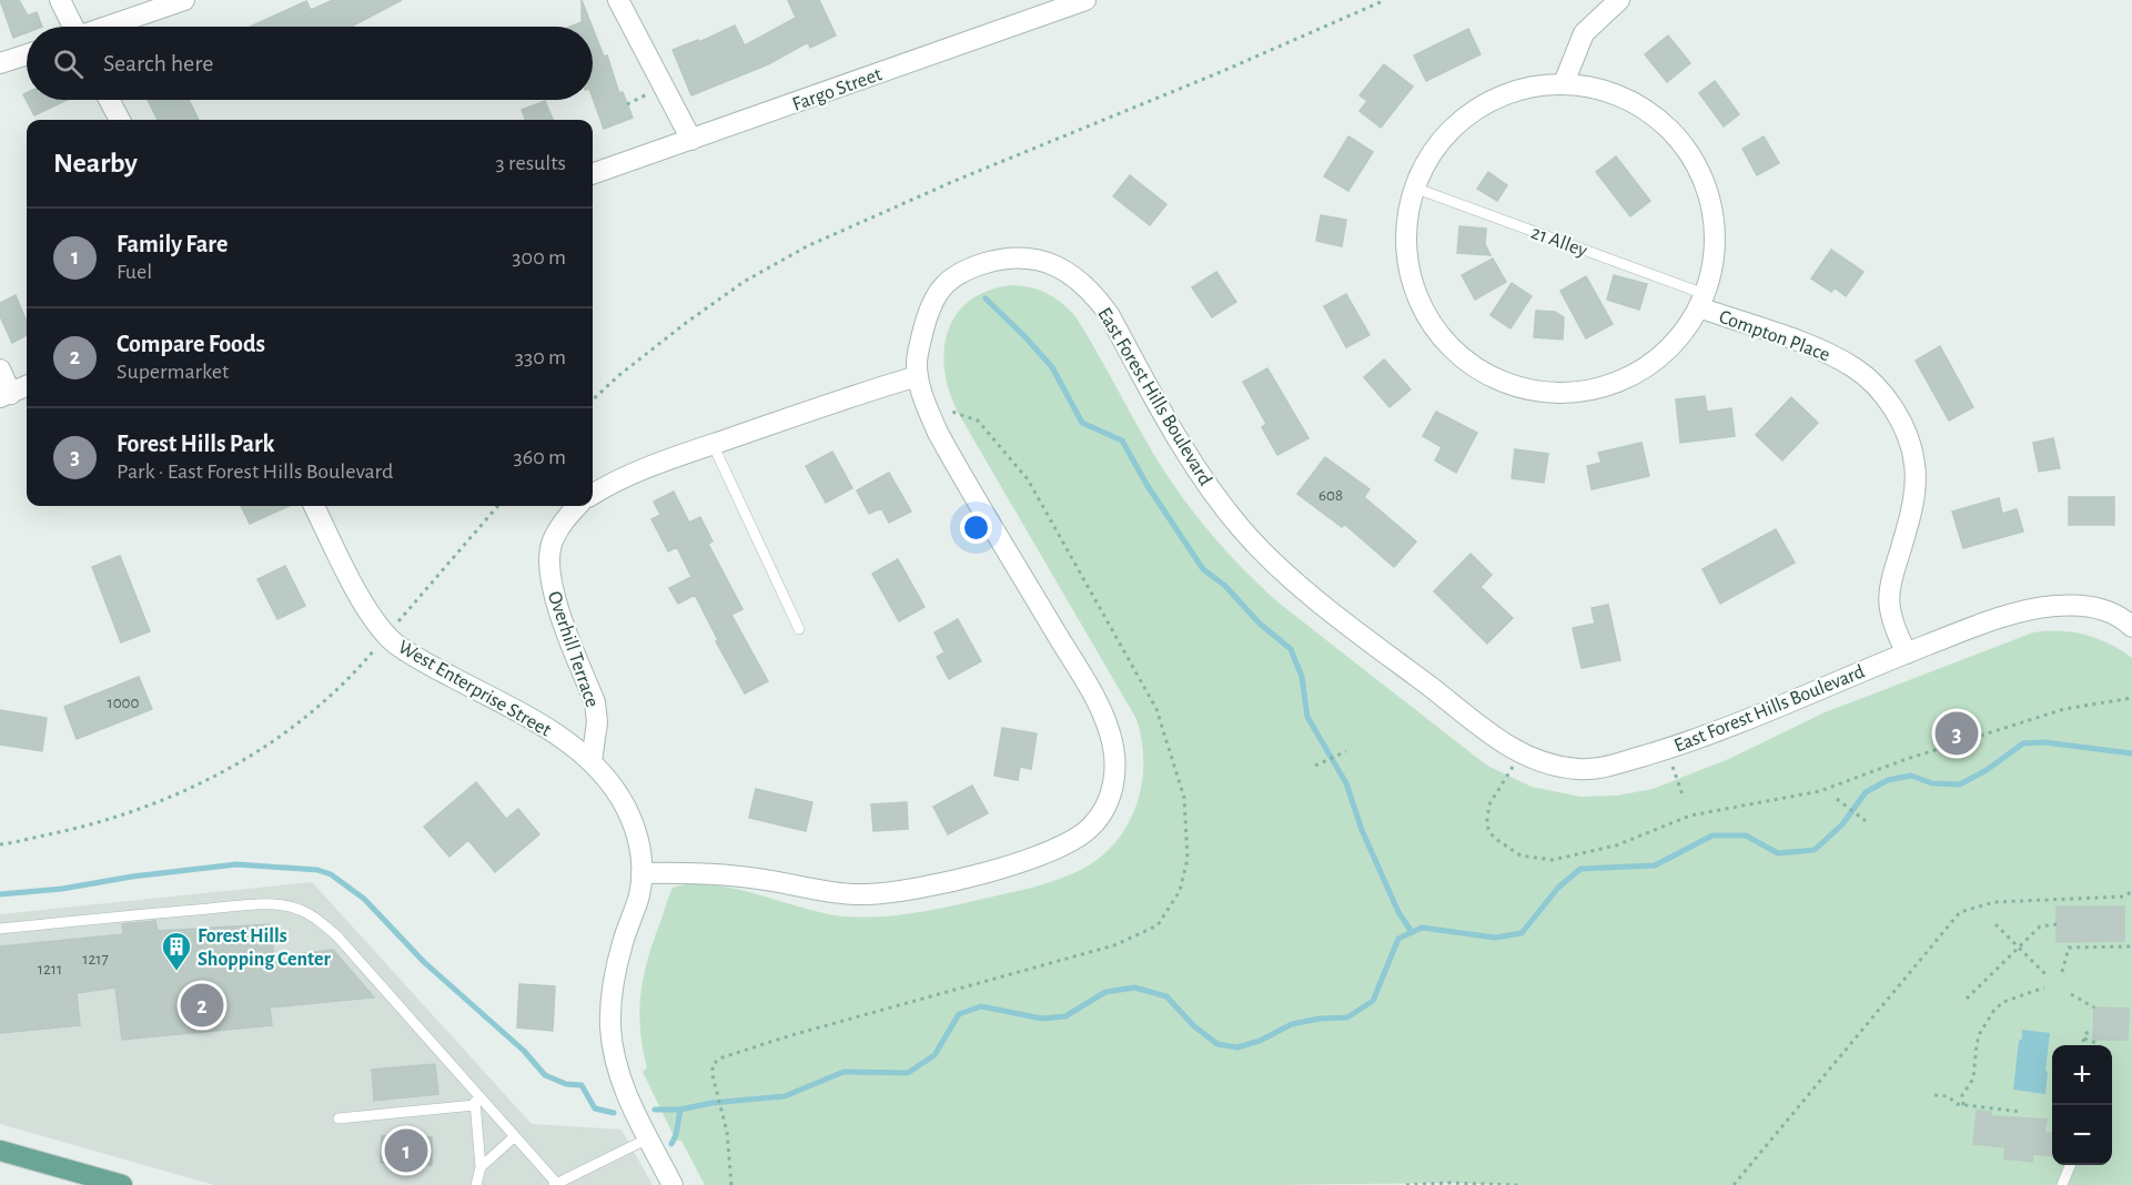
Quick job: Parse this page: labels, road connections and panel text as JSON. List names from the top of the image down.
{
  "streets": {
    "street": [
      "Fargo Street",
      "Compton Place",
      "East Forest Hills Boulevard",
      "Overhill Terrace",
      "West Enterprise Street"
    ],
    "lane": ["21 Alley"]
  },
  "crossings": [
    ["21 Alley", "Compton Place"],
    ["Compton Place", "East Forest Hills Boulevard"],
    ["Overhill Terrace", "West Enterprise Street"]
  ],
  "places": {
    "building": ["Forest Hills Shopping Center"]
  },
  "house_numbers": [
    "608",
    "1000",
    "1217",
    "1211"
  ],
  "page": {
    "search": "Search here",
    "heading": ["Nearby", "3 results"],
    "list": [
      {
        "mark": "1",
        "name": "Family Fare",
        "note": "Fuel",
        "value": "300 m"
      },
      {
        "mark": "2",
        "name": "Compare Foods",
        "note": "Supermarket",
        "value": "330 m"
      },
      {
        "mark": "3",
        "name": "Forest Hills Park",
        "note": "Park · East Forest Hills Boulevard",
        "value": "360 m"
      }
    ],
    "pins": ["3", "2", "1"],
    "map_buttons": ["+", "−"]
  }
}
